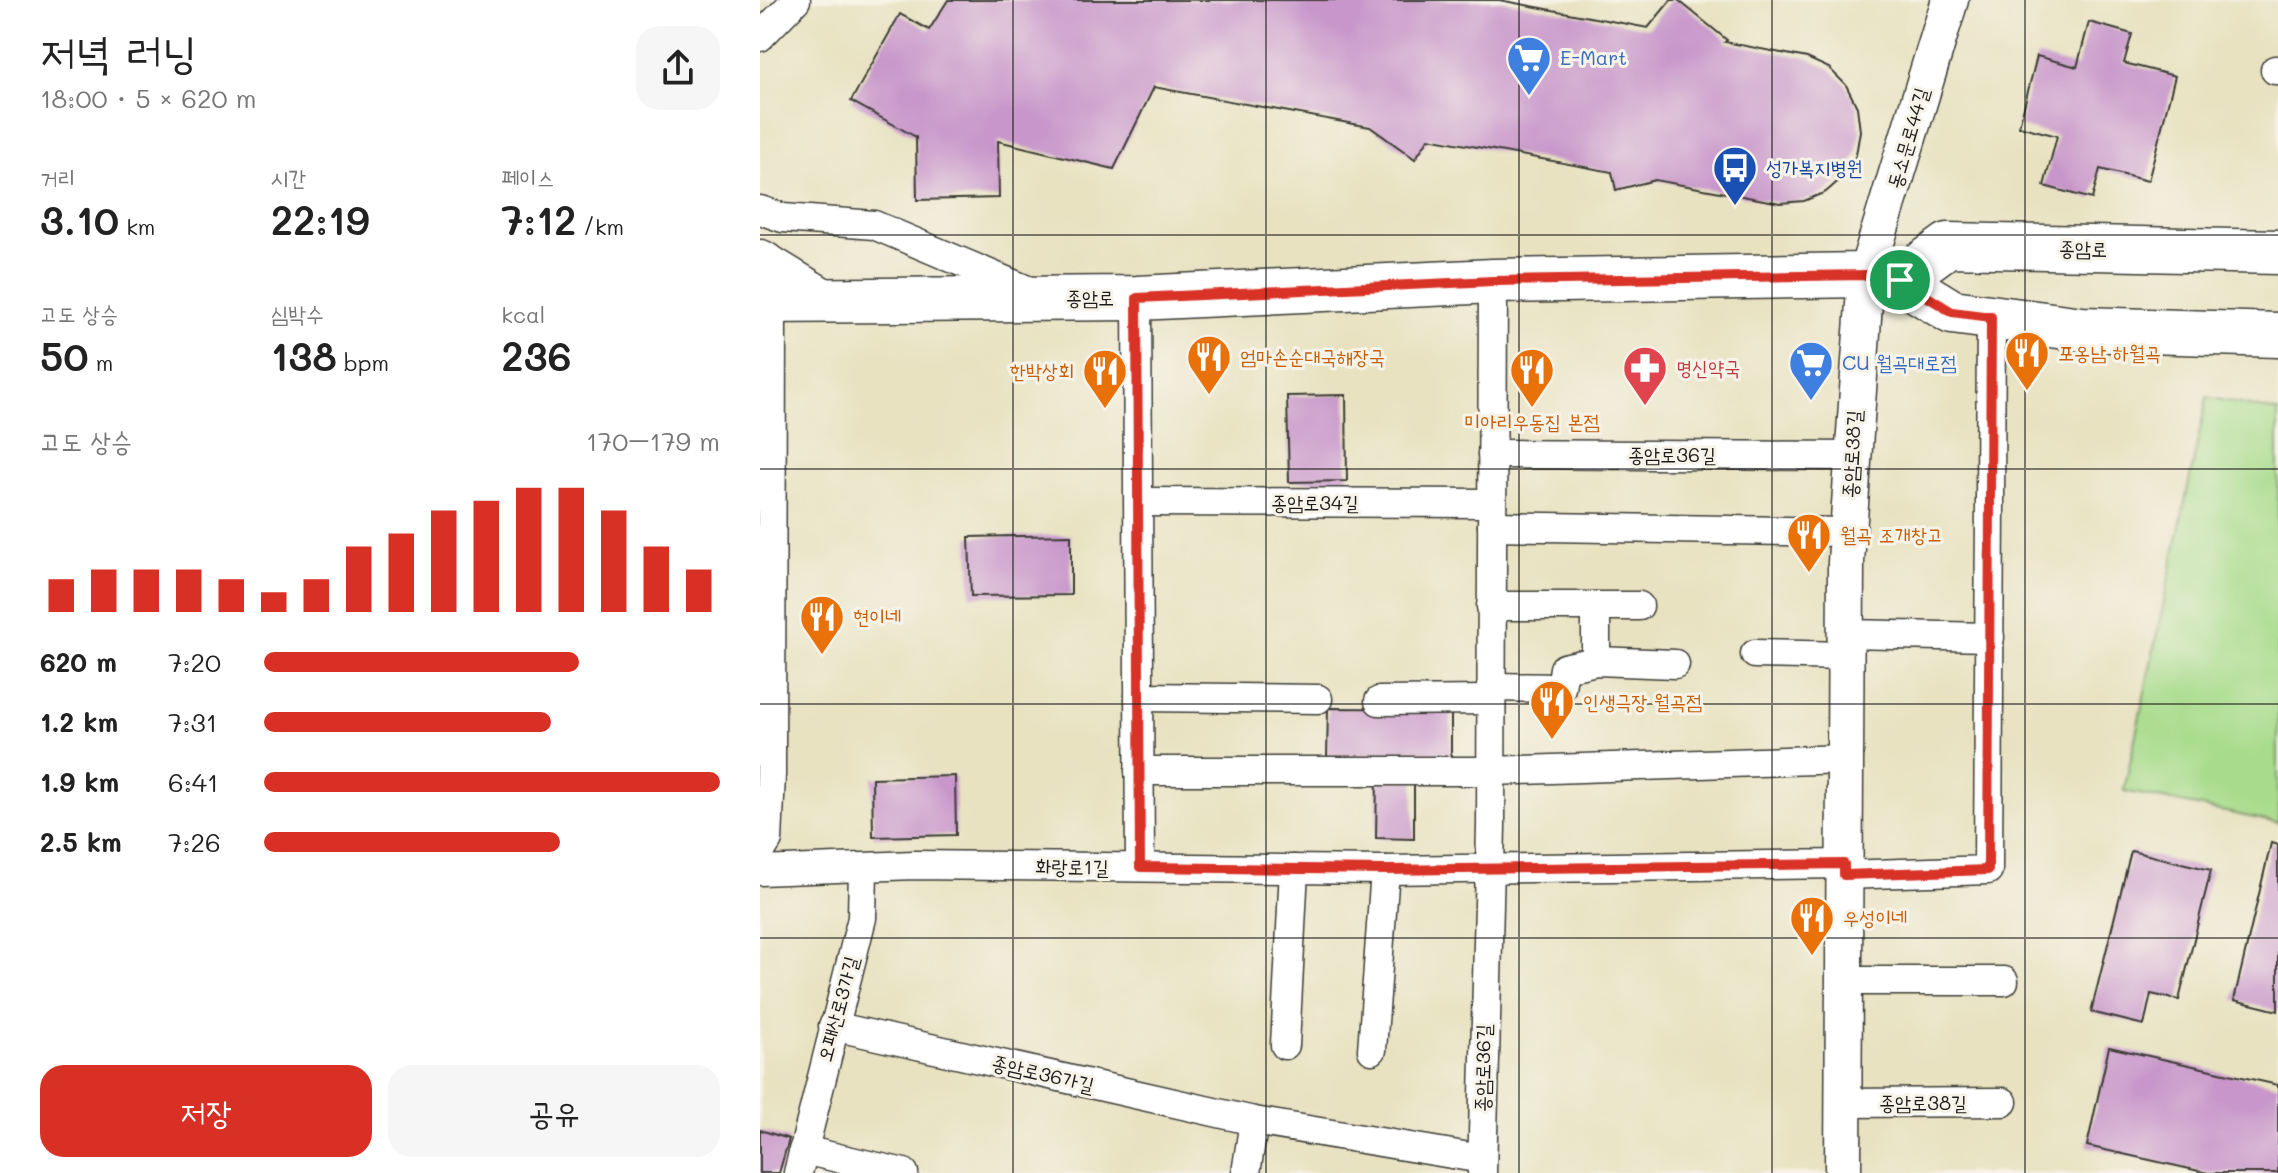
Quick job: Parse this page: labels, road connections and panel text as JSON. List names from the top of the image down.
{
  "streets": {
    "main road": ["종암로"],
    "street": [
      "동소문로44길",
      "종암로38길",
      "종암로36길",
      "종암로34길",
      "화랑로1길",
      "오패산로3가길",
      "종암로36가길"
    ]
  },
  "crossings": [
    ["동소문로44길", "종암로"],
    ["동소문로44길", "종암로38길"],
    ["종암로", "종암로38길"],
    ["종암로", "종암로36길"],
    ["종암로38길", "종암로36길"],
    ["종암로36길", "종암로34길"],
    ["종암로36길", "화랑로1길"],
    ["종암로36길", "종암로36가길"],
    ["화랑로1길", "오패산로3가길"],
    ["오패산로3가길", "종암로36가길"]
  ],
  "places": {
    "supermarket": ["E-Mart", "CU 월곡대로점"],
    "bus stop": ["성가복지병원"],
    "restaurant": [
      "포옹남 하월곡",
      "엄마손순대국해장국",
      "미아리우동집 본점",
      "한박상회",
      "월곡 조개창고",
      "현이네",
      "인생극장 월곡점",
      "우성이네"
    ],
    "pharmacy": ["명신약국"]
  },
  "page": {
    "heading": ["저녁 러닝", "18:00 · 5 × 620 m"],
    "stats": [
      ["거리", "3.10 km"],
      ["시간", "22:19"],
      ["페이스", "7:12 /km"],
      ["고도 상승", "50 m"],
      ["심박수", "138 bpm"],
      ["kcal", "236"]
    ],
    "chart": ["고도 상승", "170–179 m"],
    "list": [
      {
        "name": "620 m",
        "note": "7:20"
      },
      {
        "name": "1.2 km",
        "note": "7:31"
      },
      {
        "name": "1.9 km",
        "note": "6:41"
      },
      {
        "name": "2.5 km",
        "note": "7:26"
      }
    ],
    "buttons": ["저장", "공유"]
  }
}
